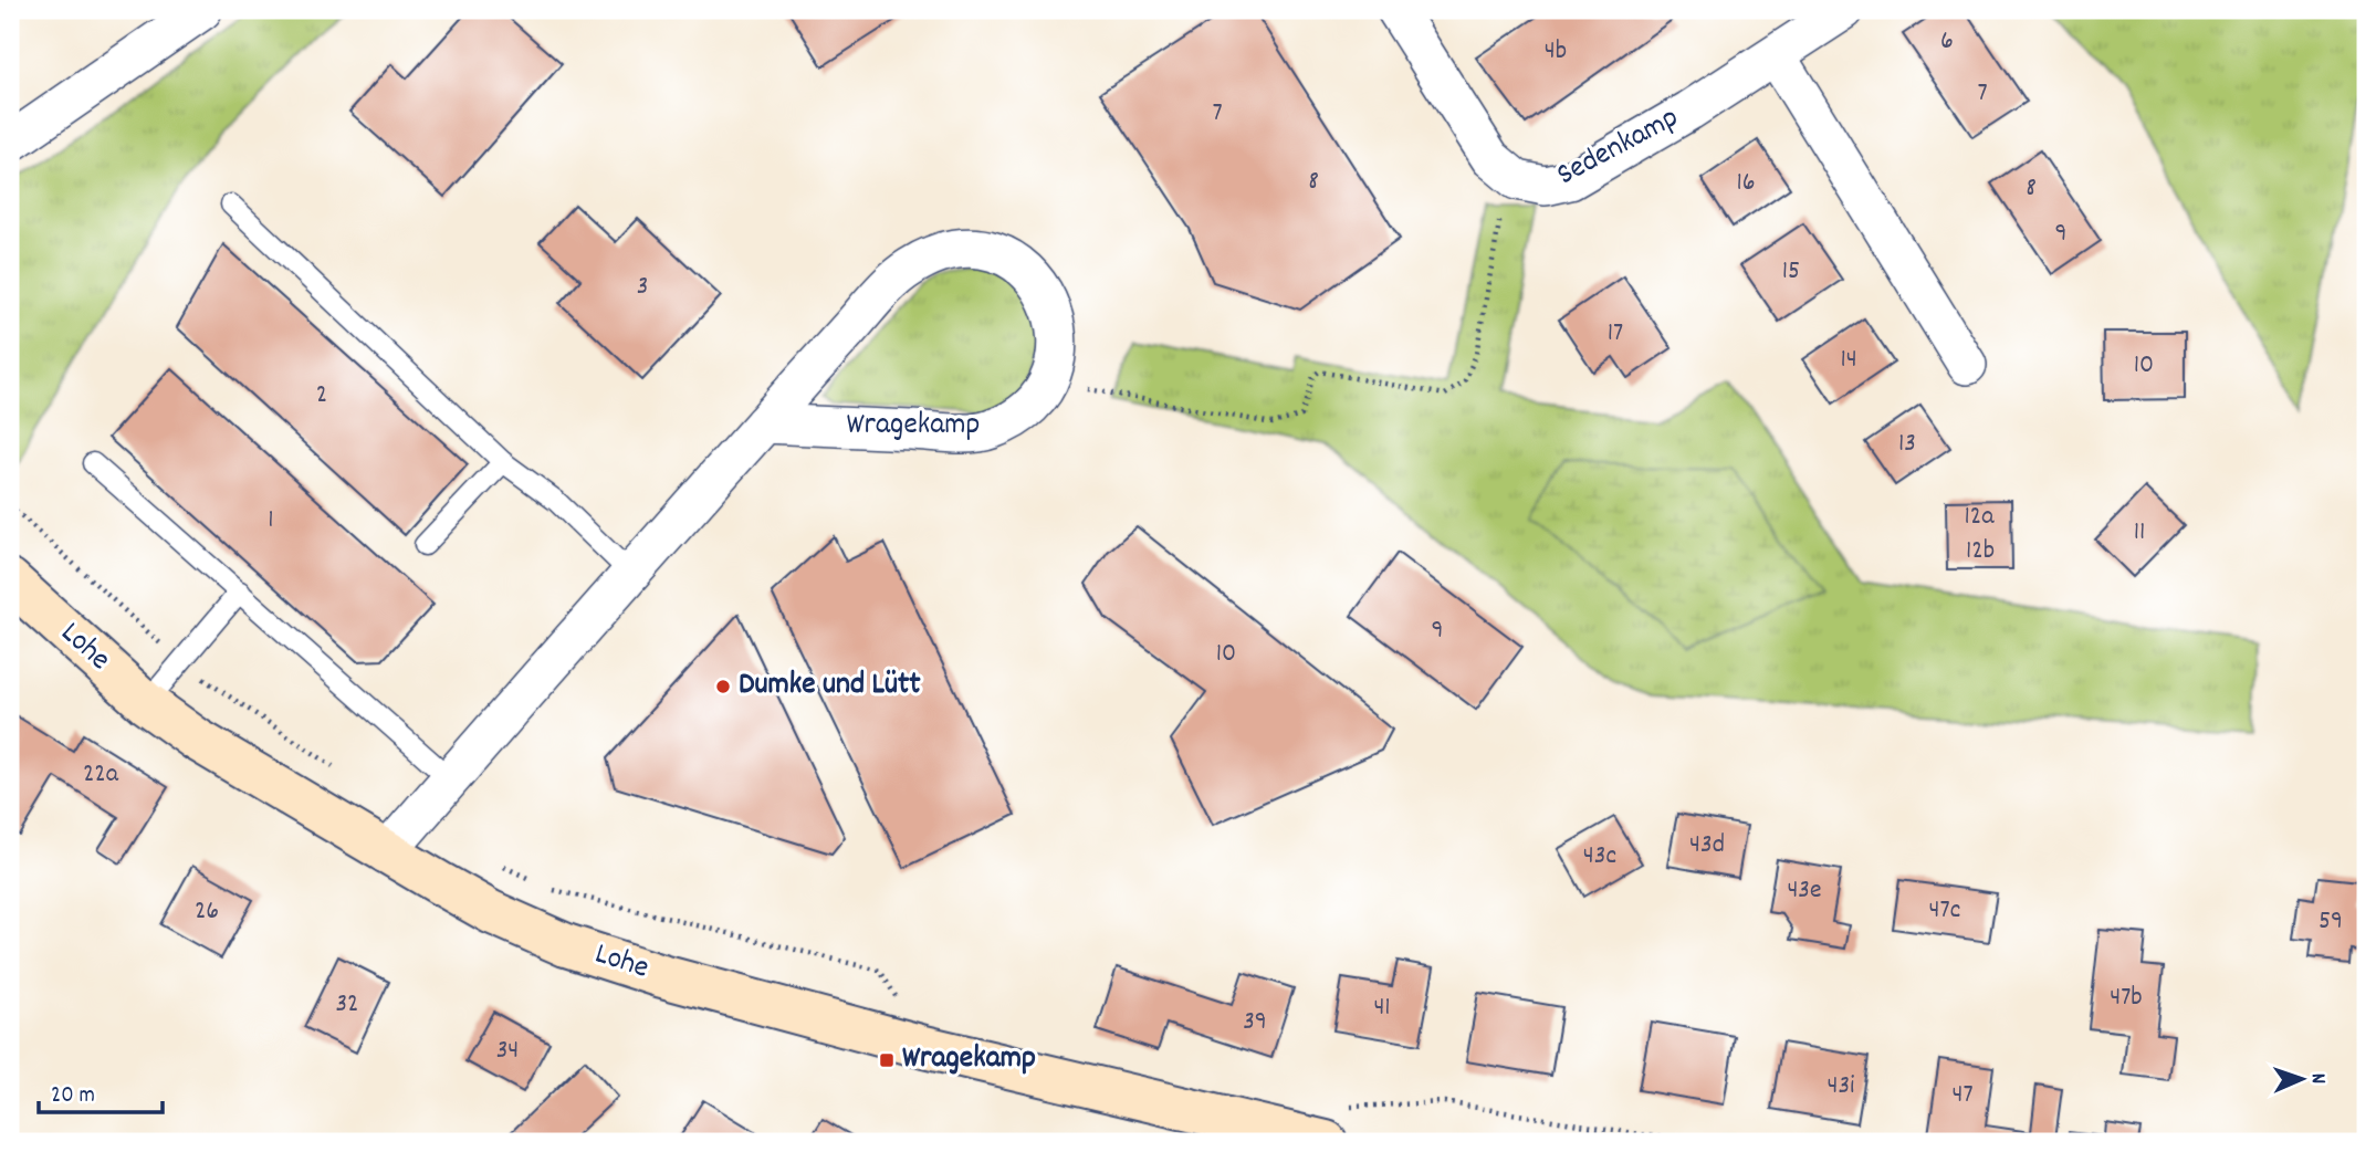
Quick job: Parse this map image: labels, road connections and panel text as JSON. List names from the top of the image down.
{
  "streets": {
    "main road": ["Lohe"],
    "street": ["Sedenkamp", "Wragekamp"]
  },
  "crossings": [
    ["Wragekamp", "Lohe"]
  ],
  "places": {
    "other": ["Dumke und Lütt"],
    "transit": ["Wragekamp"]
  },
  "house_numbers": [
    "6",
    "4b",
    "7",
    "7",
    "8",
    "16",
    "8",
    "9",
    "15",
    "3",
    "17",
    "14",
    "10",
    "2",
    "13",
    "12a",
    "1",
    "11",
    "12b",
    "9",
    "10",
    "22a",
    "43d",
    "43c",
    "43e",
    "47c",
    "26",
    "59",
    "47b",
    "32",
    "41",
    "39",
    "34",
    "43i",
    "47"
  ],
  "scale_bar": "20 m",
  "north": "right"
}
